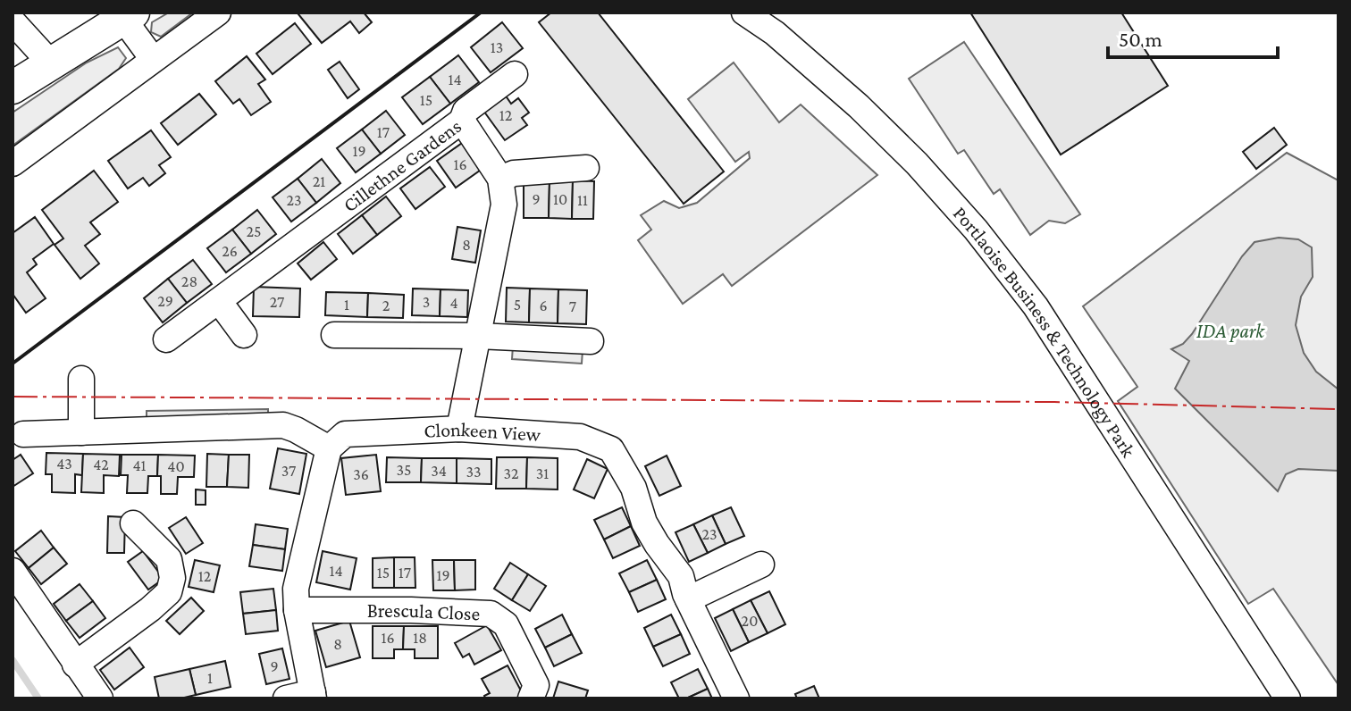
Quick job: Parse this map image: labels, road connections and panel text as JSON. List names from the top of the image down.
{
  "streets": {
    "street": [
      "Cillethne Gardens",
      "Portlaoise Business & Technology Park",
      "Clonkeen View",
      "Brescula Close"
    ]
  },
  "parks": ["IDA park"],
  "house_numbers": [
    "13",
    "14",
    "15",
    "12",
    "17",
    "19",
    "16",
    "21",
    "9",
    "10",
    "23",
    "11",
    "25",
    "8",
    "26",
    "28",
    "29",
    "27",
    "3",
    "4",
    "1",
    "5",
    "2",
    "6",
    "7",
    "43",
    "42",
    "41",
    "40",
    "35",
    "37",
    "34",
    "33",
    "32",
    "31",
    "36",
    "23",
    "14",
    "15",
    "17",
    "19",
    "12",
    "20",
    "16",
    "18",
    "8",
    "9",
    "1"
  ],
  "scale_bar": "50 m"
}
